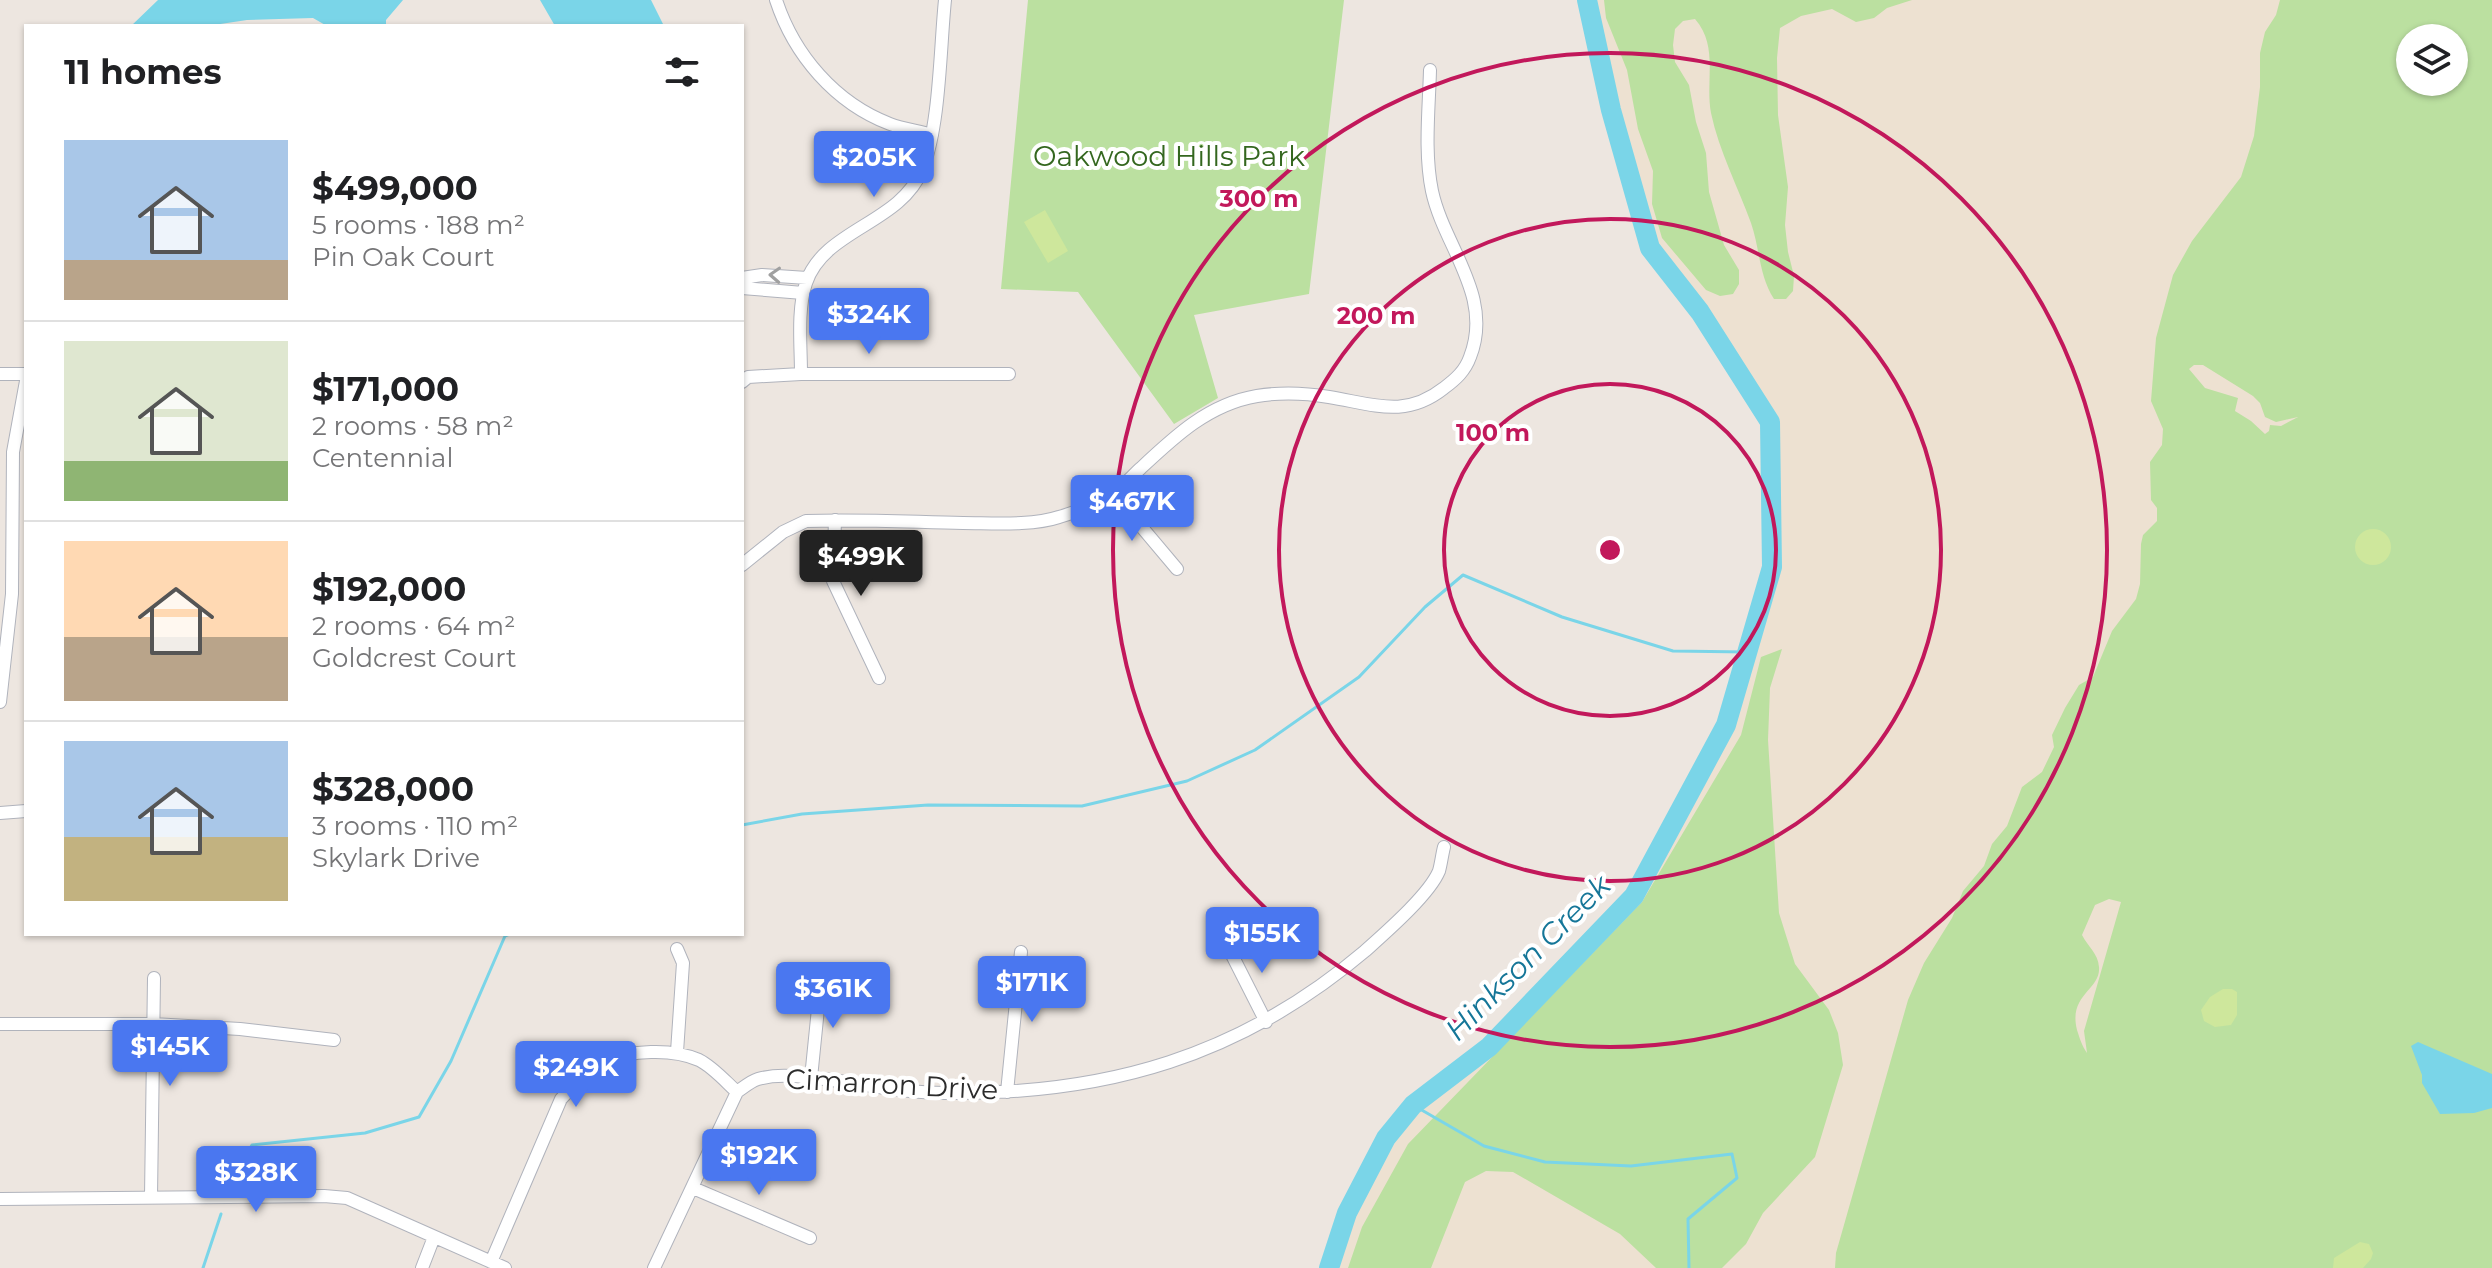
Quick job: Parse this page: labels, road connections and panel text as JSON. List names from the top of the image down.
{
  "streets": {
    "street": ["Cimarron Drive"]
  },
  "water": ["Hinkson Creek"],
  "parks": ["Oakwood Hills Park"],
  "page": {
    "heading": "11 homes",
    "list": [
      {
        "name": "$499,000",
        "note": "5 rooms · 188 m² · Pin Oak Court"
      },
      {
        "name": "$171,000",
        "note": "2 rooms · 58 m² · Centennial"
      },
      {
        "name": "$192,000",
        "note": "2 rooms · 64 m² · Goldcrest Court"
      },
      {
        "name": "$328,000",
        "note": "3 rooms · 110 m² · Skylark Drive"
      }
    ],
    "price": [
      "$205K",
      "$324K",
      "$467K",
      "$499K",
      "$155K",
      "$171K",
      "$361K",
      "$145K",
      "$249K",
      "$192K",
      "$328K"
    ]
  },
  "rings": ["300 m", "200 m", "100 m"]
}
